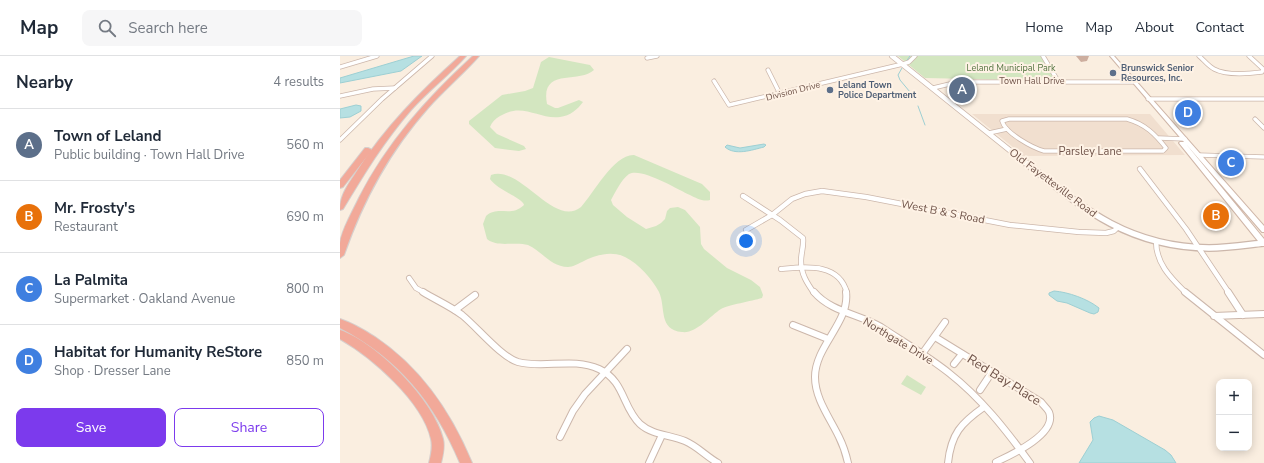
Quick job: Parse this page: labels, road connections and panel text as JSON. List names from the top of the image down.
{
  "streets": {
    "street": [
      "Town Hall Drive",
      "Division Drive",
      "Parsley Lane",
      "Old Fayetteville Road",
      "West B & S Road",
      "Northgate Drive",
      "Red Bay Place"
    ]
  },
  "crossings": [
    ["Town Hall Drive", "Old Fayetteville Road"],
    ["Division Drive", "Old Fayetteville Road"],
    ["Old Fayetteville Road", "West B & S Road"],
    ["West B & S Road", "Northgate Drive"],
    ["Northgate Drive", "Red Bay Place"]
  ],
  "parks": ["Leland Municipal Park"],
  "places": ["Brunswick Senior Resources, Inc.", "Leland Town Police Department"],
  "page": {
    "header": "Map",
    "search": "Search here",
    "nav": [
      "Home",
      "Map",
      "About",
      "Contact"
    ],
    "heading": ["Nearby", "4 results"],
    "pins": [
      "A",
      "D",
      "C",
      "B"
    ],
    "list": [
      {
        "mark": "A",
        "name": "Town of Leland",
        "note": "Public building · Town Hall Drive",
        "value": "560 m"
      },
      {
        "mark": "B",
        "name": "Mr. Frosty's",
        "note": "Restaurant",
        "value": "690 m"
      },
      {
        "mark": "C",
        "name": "La Palmita",
        "note": "Supermarket · Oakland Avenue",
        "value": "800 m"
      },
      {
        "mark": "D",
        "name": "Habitat for Humanity ReStore",
        "note": "Shop · Dresser Lane",
        "value": "850 m"
      }
    ],
    "map_buttons": ["+", "−"],
    "buttons": ["Save", "Share"]
  }
}
